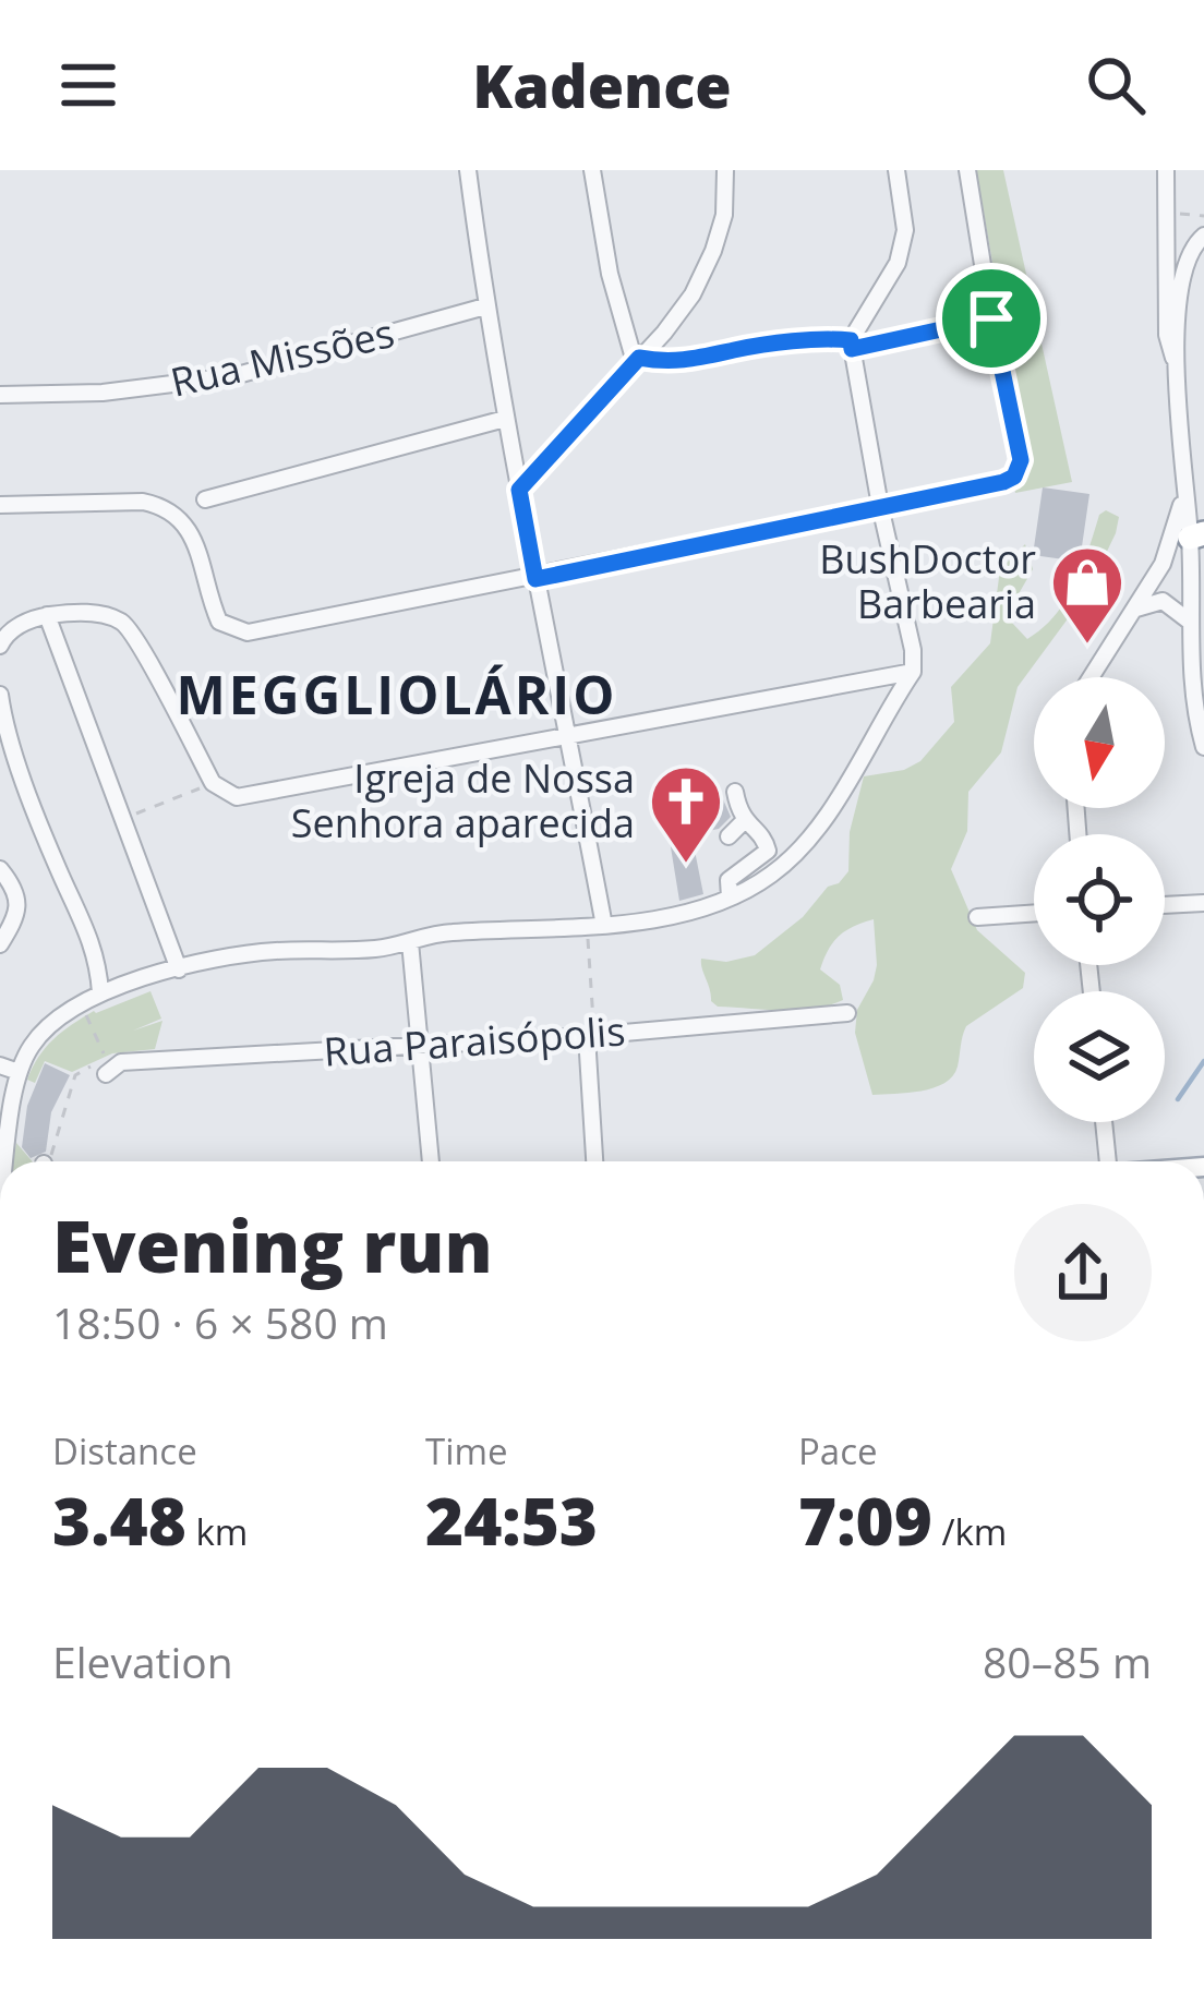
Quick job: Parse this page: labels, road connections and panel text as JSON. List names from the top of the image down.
{
  "streets": {
    "street": ["Rua Missões", "Rua Paraisópolis"]
  },
  "districts": ["MEGGLIOLÁRIO"],
  "places": {
    "shop": ["BushDoctor Barbearia"],
    "church": ["Igreja de Nossa Senhora aparecida"]
  },
  "north": "bottom",
  "page": {
    "header": "Kadence",
    "heading": ["Evening run", "18:50 · 6 × 580 m"],
    "stats": [
      ["Distance", "3.48 km"],
      ["Time", "24:53"],
      ["Pace", "7:09 /km"]
    ],
    "chart": ["Elevation", "80–85 m"]
  }
}
